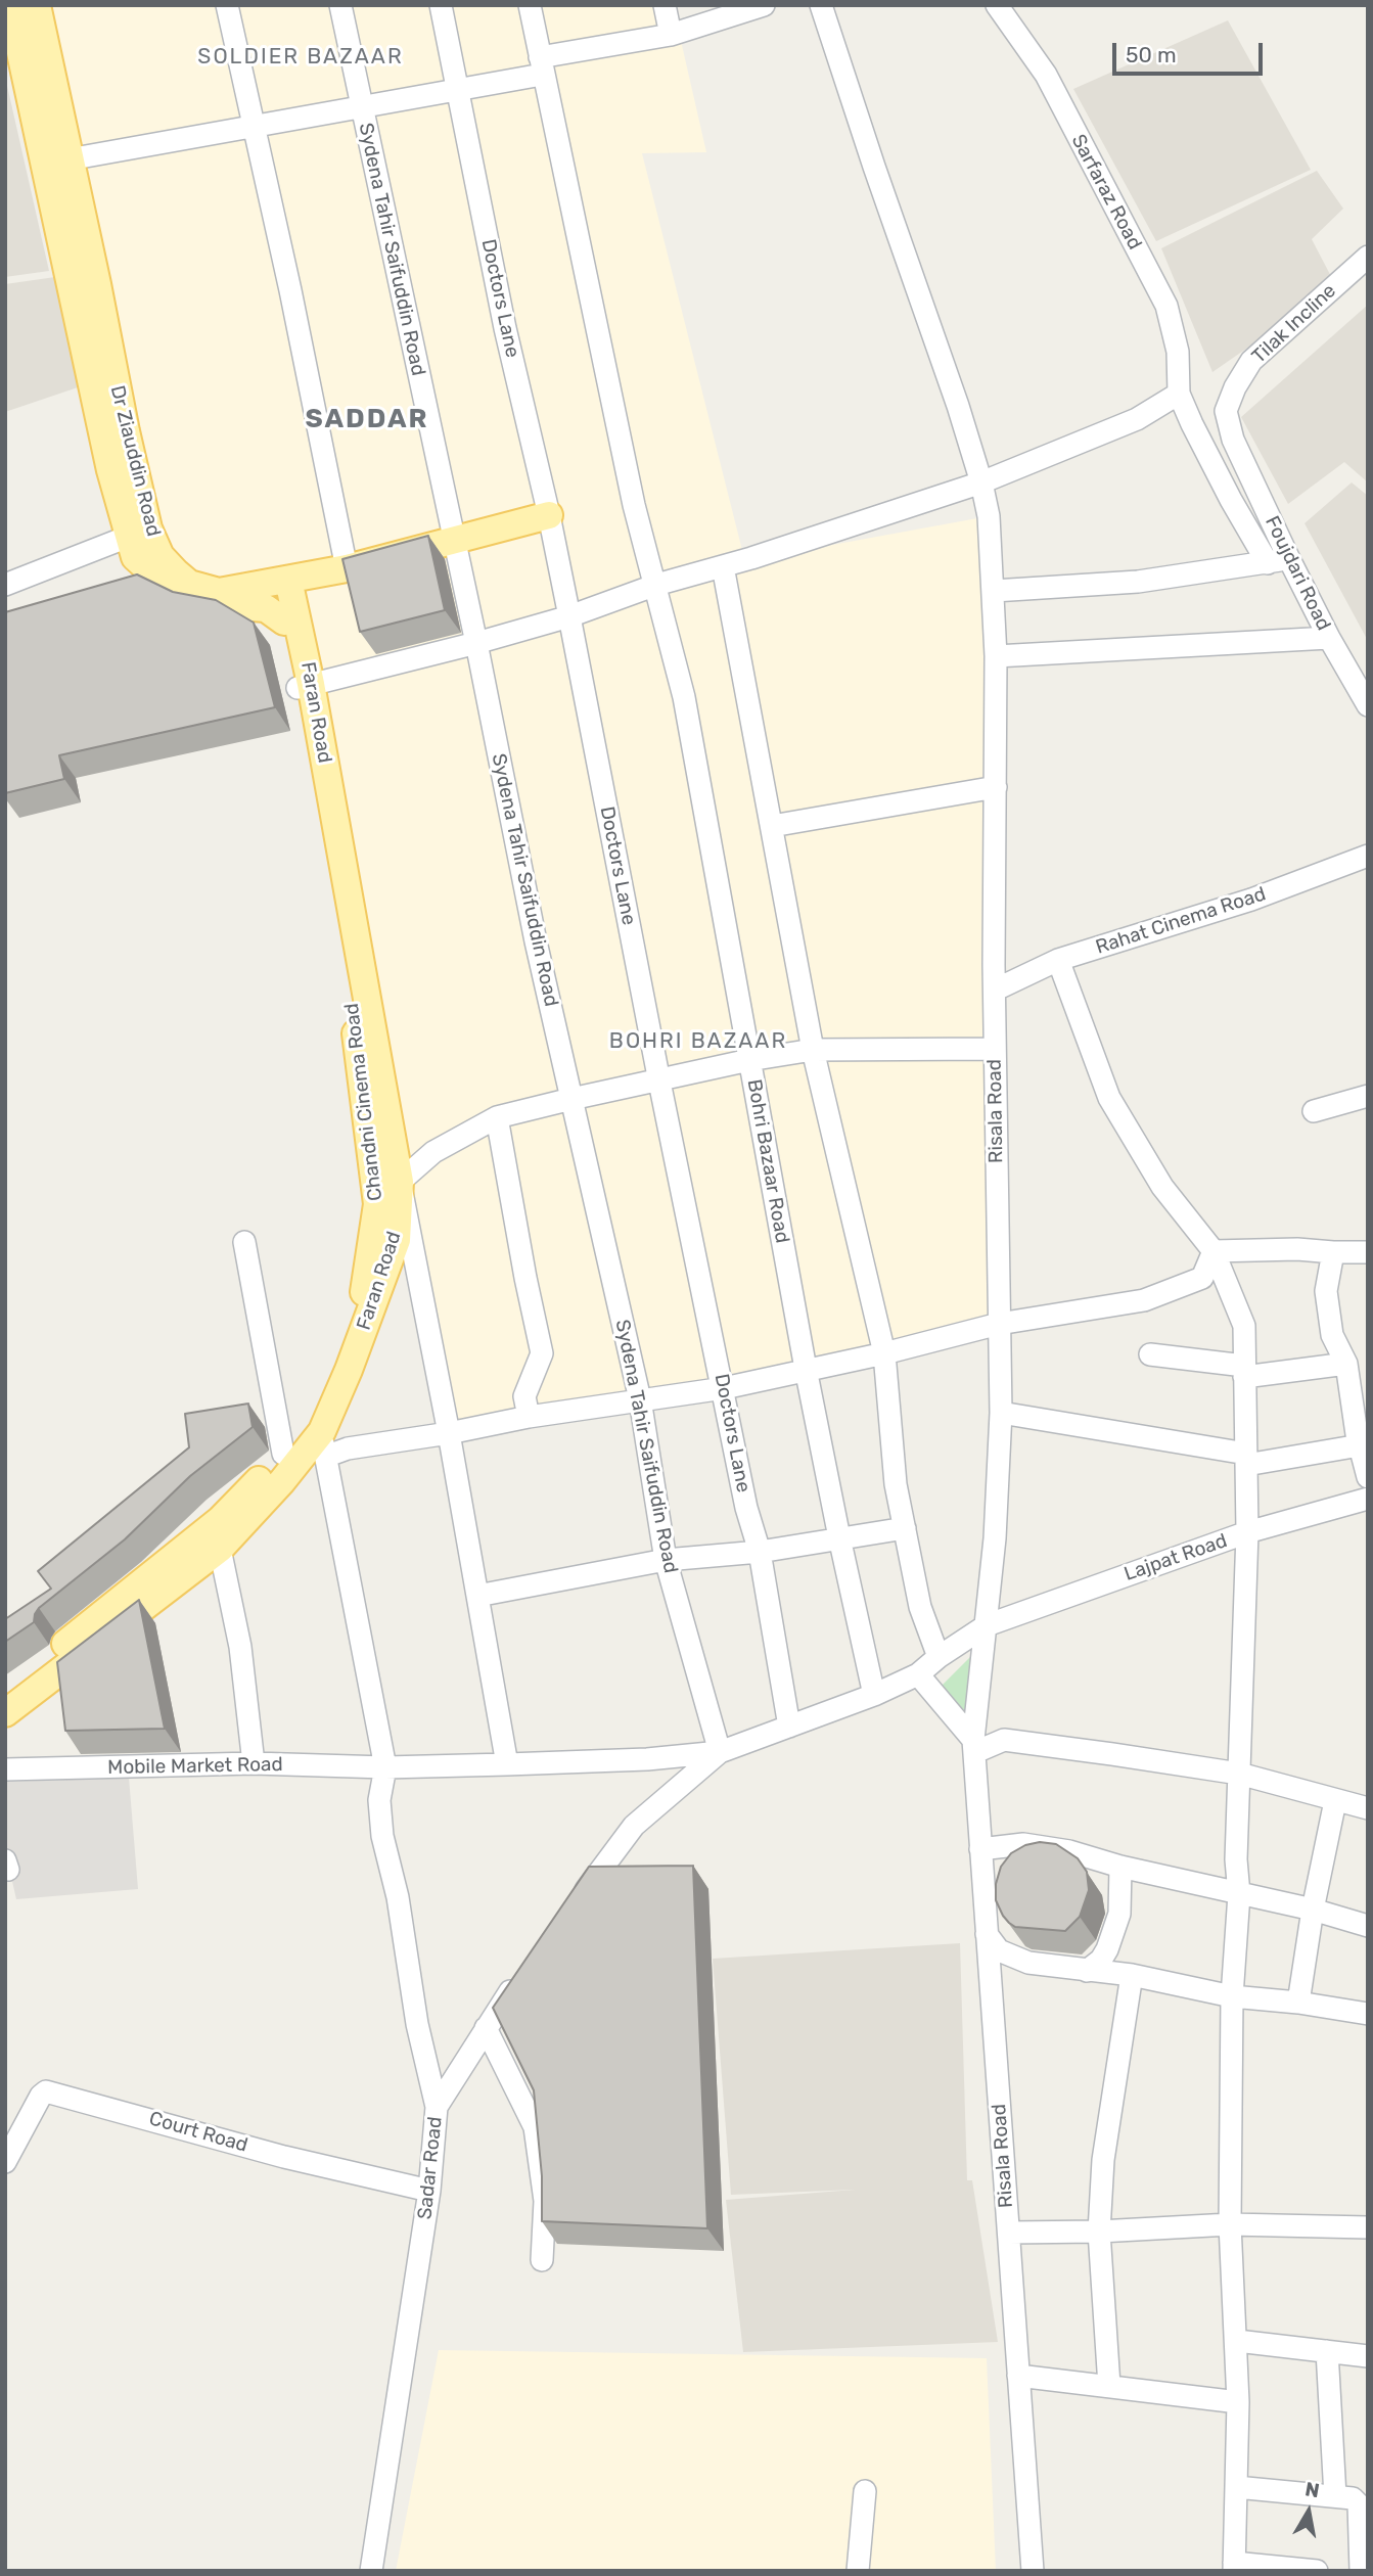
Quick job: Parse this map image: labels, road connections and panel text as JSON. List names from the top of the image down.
{
  "streets": {
    "main road": ["Dr Ziauddin Road", "Faran Road", "Chandni Cinema Road"],
    "street": [
      "Sarfaraz Road",
      "Sydena Tahir Saifuddin Road",
      "Doctors Lane",
      "Tilak Incline",
      "Foujdari Road",
      "Rahat Cinema Road",
      "Risala Road",
      "Bohri Bazaar Road",
      "Lajpat Road",
      "Mobile Market Road",
      "Court Road",
      "Sadar Road"
    ]
  },
  "crossings": [
    ["Sydena Tahir Saifuddin Road", "Dr Ziauddin Road"],
    ["Sydena Tahir Saifuddin Road", "Lajpat Road"],
    ["Sydena Tahir Saifuddin Road", "Mobile Market Road"],
    ["Doctors Lane", "Dr Ziauddin Road"],
    ["Doctors Lane", "Lajpat Road"],
    ["Tilak Incline", "Foujdari Road"],
    ["Dr Ziauddin Road", "Faran Road"],
    ["Dr Ziauddin Road", "Chandni Cinema Road"],
    ["Faran Road", "Chandni Cinema Road"],
    ["Rahat Cinema Road", "Risala Road"],
    ["Risala Road", "Lajpat Road"],
    ["Bohri Bazaar Road", "Lajpat Road"],
    ["Lajpat Road", "Mobile Market Road"],
    ["Mobile Market Road", "Sadar Road"],
    ["Court Road", "Sadar Road"]
  ],
  "districts": ["SOLDIER BAZAAR", "SADDAR", "BOHRI BAZAAR"],
  "scale_bar": "50 m",
  "north": "top"
}
